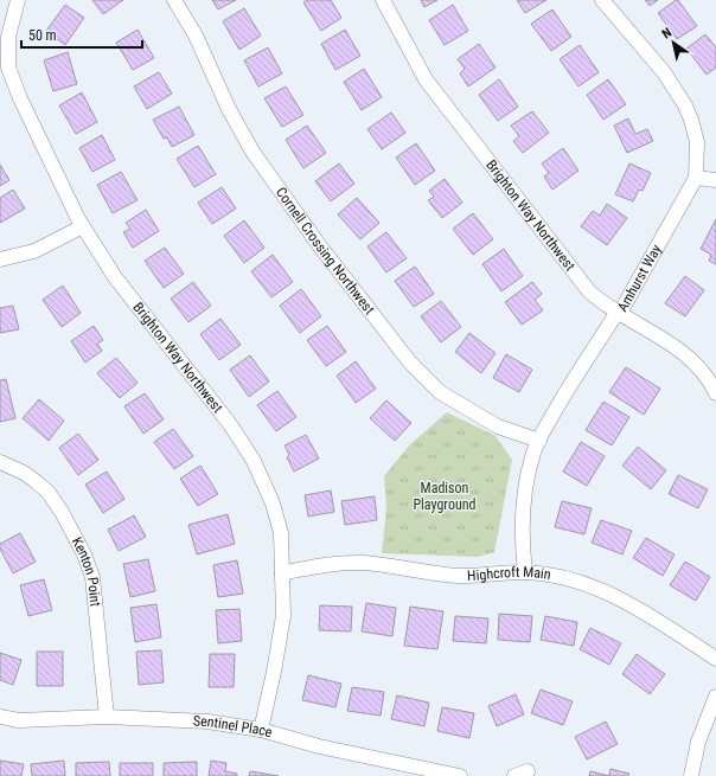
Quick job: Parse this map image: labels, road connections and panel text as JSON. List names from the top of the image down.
{
  "streets": {
    "street": [
      "Brighton Way Northwest",
      "Cornell Crossing Northwest",
      "Amhurst Way",
      "Kenton Point",
      "Highcroft Main",
      "Sentinel Place"
    ]
  },
  "crossings": [
    ["Brighton Way Northwest", "Amhurst Way"],
    ["Brighton Way Northwest", "Highcroft Main"],
    ["Brighton Way Northwest", "Sentinel Place"],
    ["Cornell Crossing Northwest", "Amhurst Way"],
    ["Amhurst Way", "Highcroft Main"],
    ["Kenton Point", "Sentinel Place"]
  ],
  "parks": ["Madison Playground"],
  "scale_bar": "50 m",
  "north": "top left"
}
